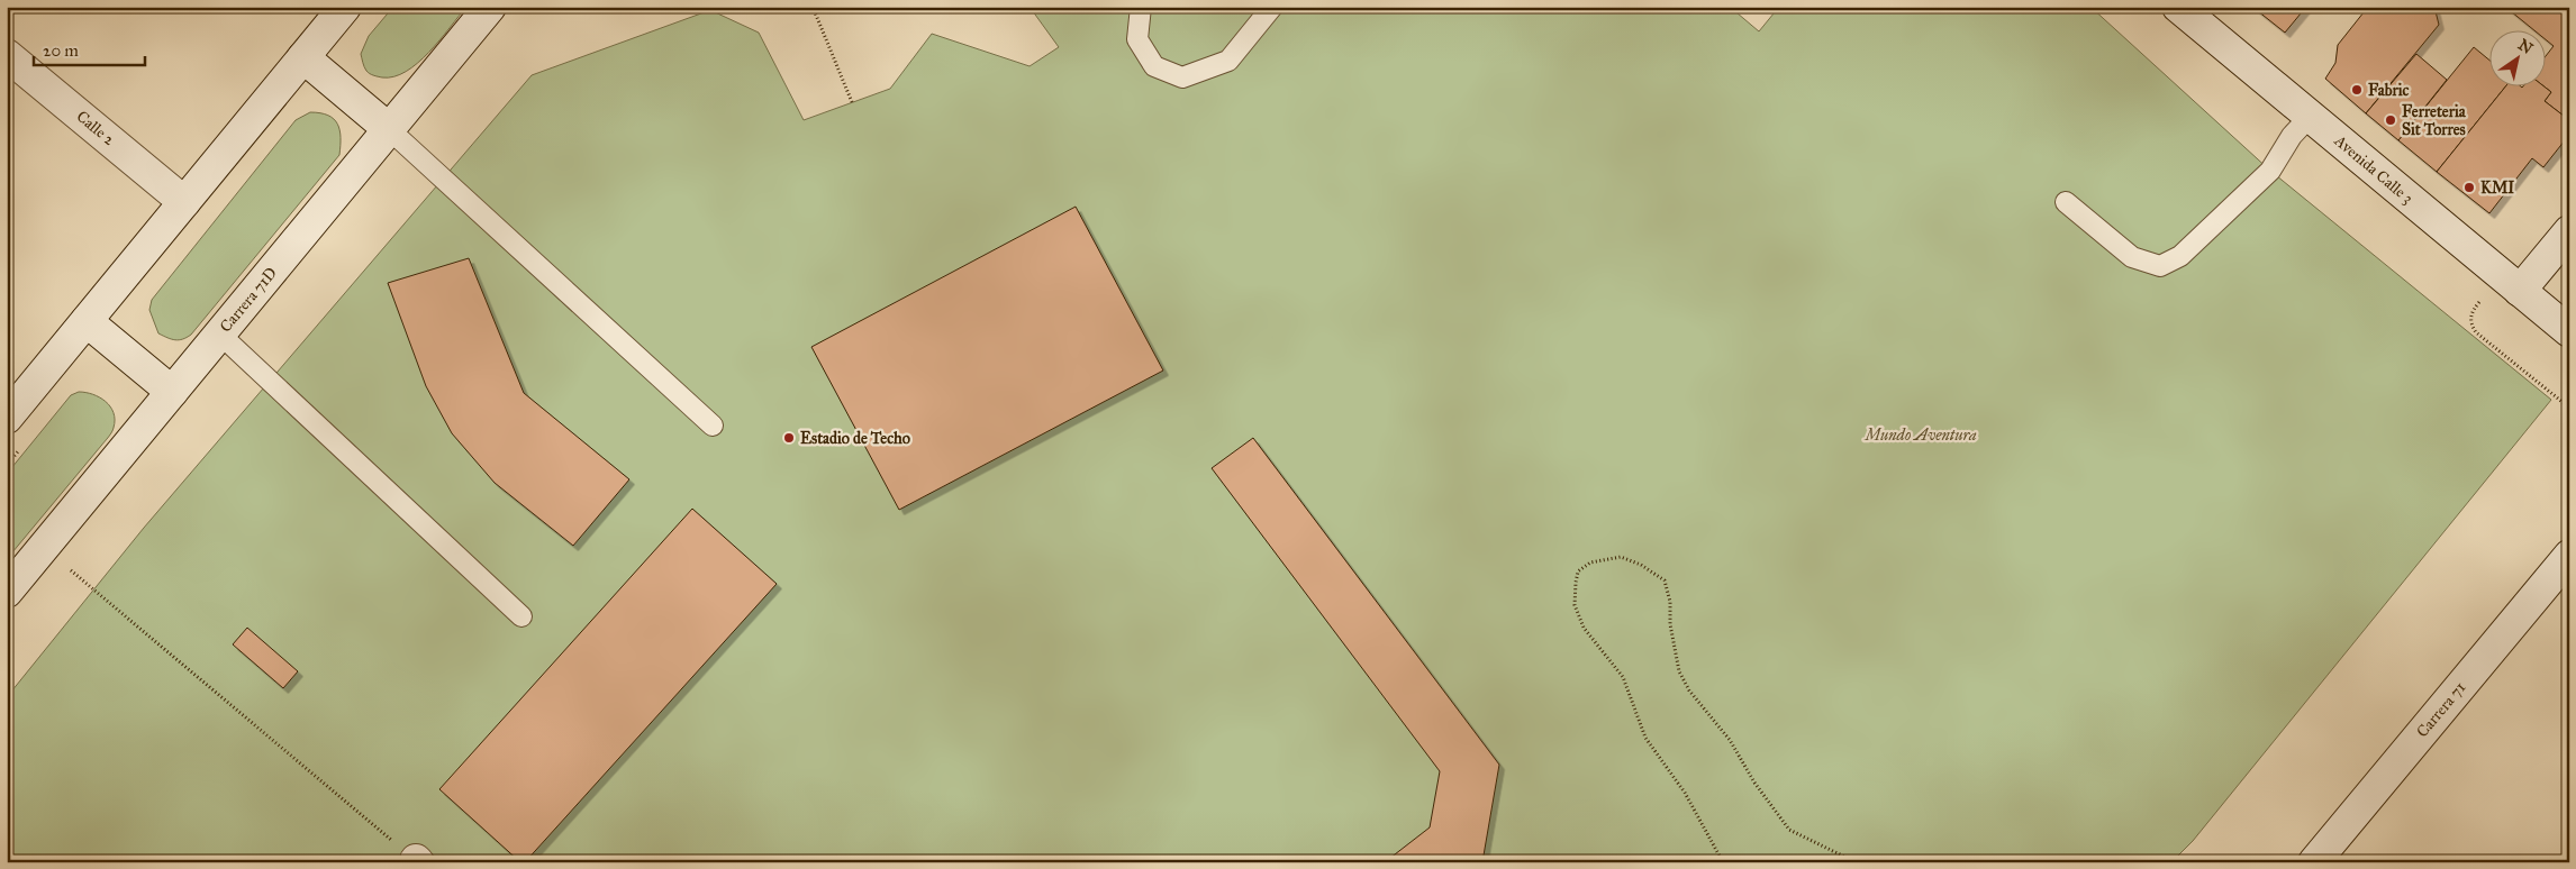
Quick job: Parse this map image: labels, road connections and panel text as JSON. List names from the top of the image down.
{
  "streets": {
    "street": [
      "Calle 2",
      "Avenida Calle 3",
      "Carrera 71D",
      "Carrera 71"
    ]
  },
  "parks": ["Mundo Aventura"],
  "places": [
    "Fabric",
    "Ferreteria Sit Torres",
    "KMI",
    "Estadio de Techo"
  ],
  "scale_bar": "20 m",
  "north": "top right"
}
